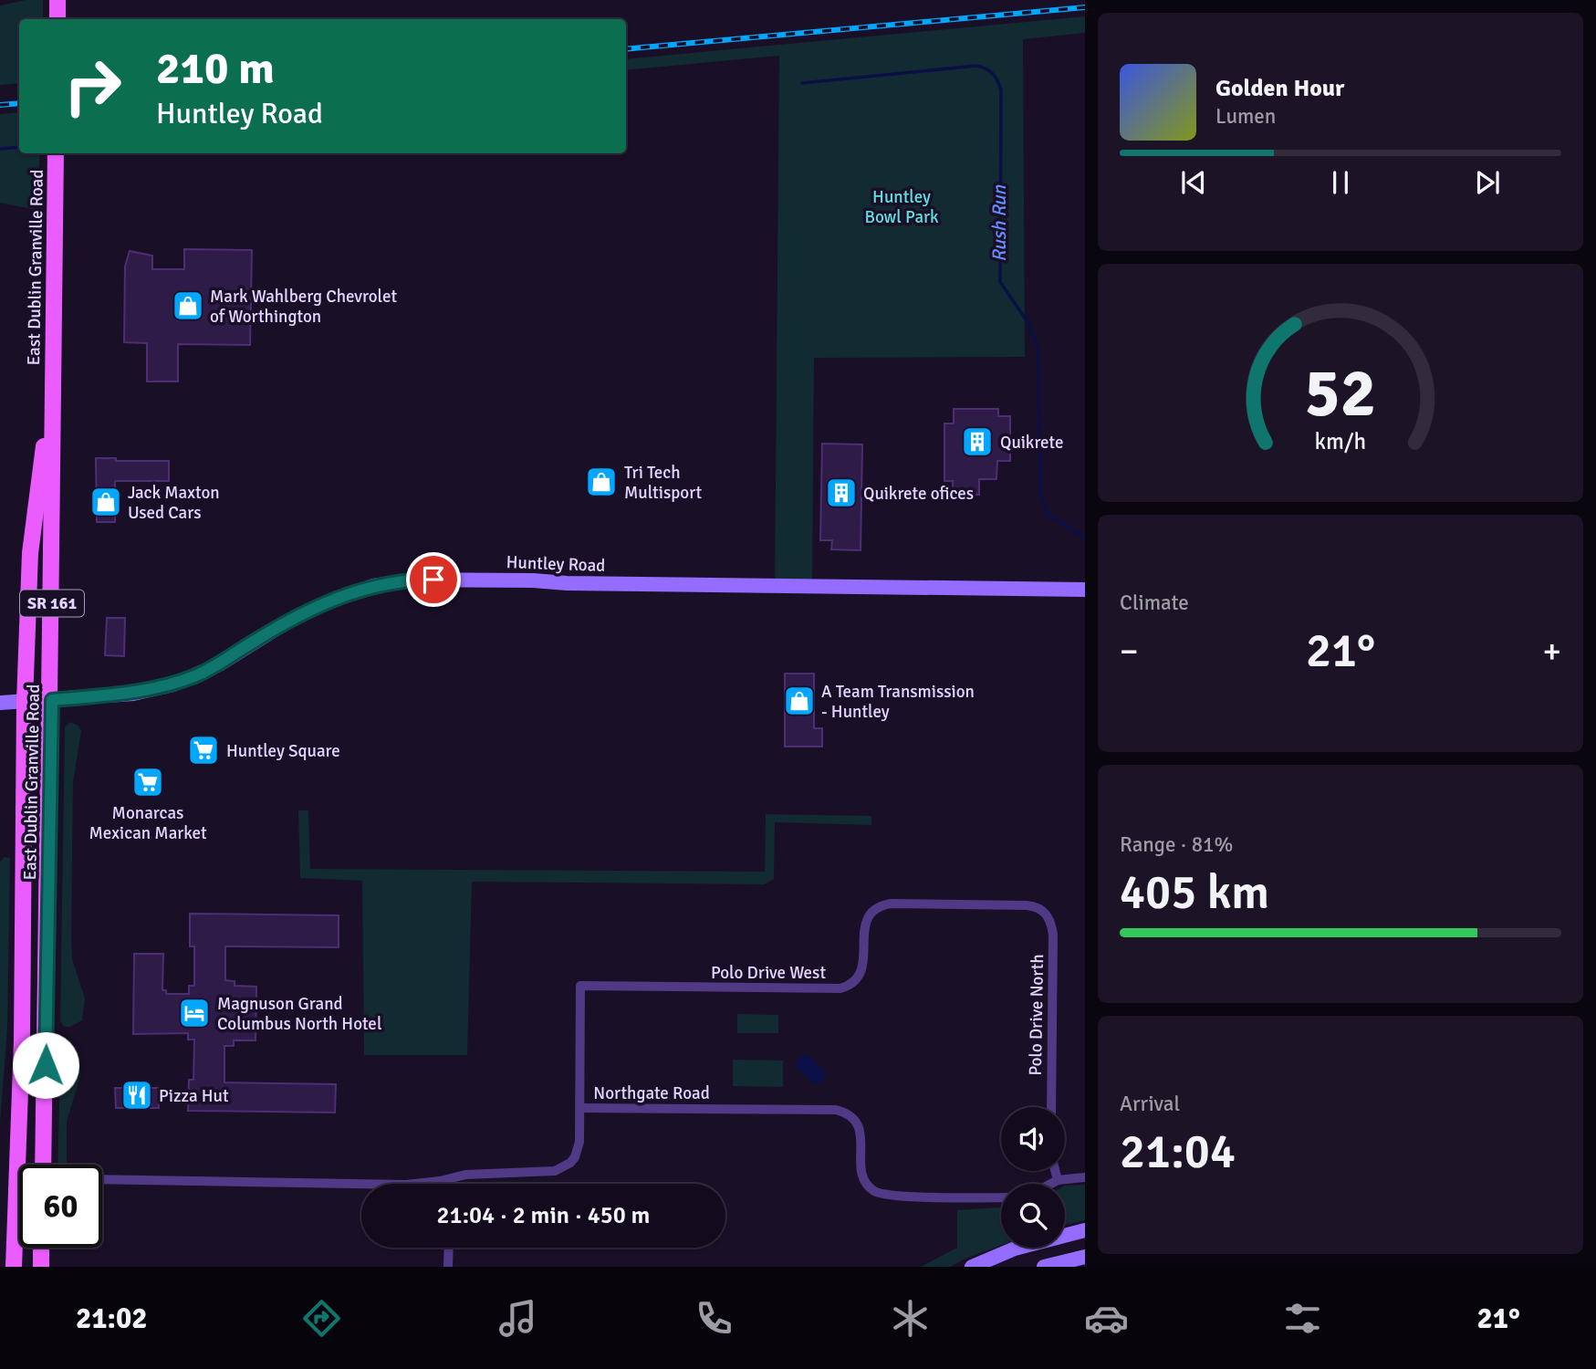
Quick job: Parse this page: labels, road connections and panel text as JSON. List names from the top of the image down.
{
  "streets": {
    "main road": ["East Dublin Granville Road", "Huntley Road", "SR 161"],
    "street": ["Polo Drive West", "Polo Drive North", "Northgate Road"]
  },
  "crossings": [
    ["East Dublin Granville Road", "Huntley Road"],
    ["Polo Drive West", "Polo Drive North"],
    ["Polo Drive West", "Northgate Road"]
  ],
  "water": ["Rush Run"],
  "parks": ["Huntley Bowl Park"],
  "places": {
    "shop": [
      "Mark Wahlberg Chevrolet of Worthington",
      "Tri Tech Multisport",
      "Jack Maxton Used Cars",
      "A Team Transmission - Huntley"
    ],
    "building": ["Quikrete", "Quikrete ofices"],
    "supermarket": ["Huntley Square", "Monarcas Mexican Market"],
    "hotel": ["Magnuson Grand Columbus North Hotel"],
    "restaurant": ["Pizza Hut"]
  },
  "page": {
    "turn": ["210 m", "Huntley Road"],
    "song": ["Golden Hour", "Lumen"],
    "tile": [
      "Climate",
      ["Range · 81%", "405 km"],
      ["Arrival", "21:04"]
    ],
    "heat": ["−", "21°", "+"],
    "limit": "60",
    "trip": "21:04 · 2 min · 450 m",
    "tabs": ["21:02", "21°"],
    "gauge": ["52", "km/h"]
  }
}
